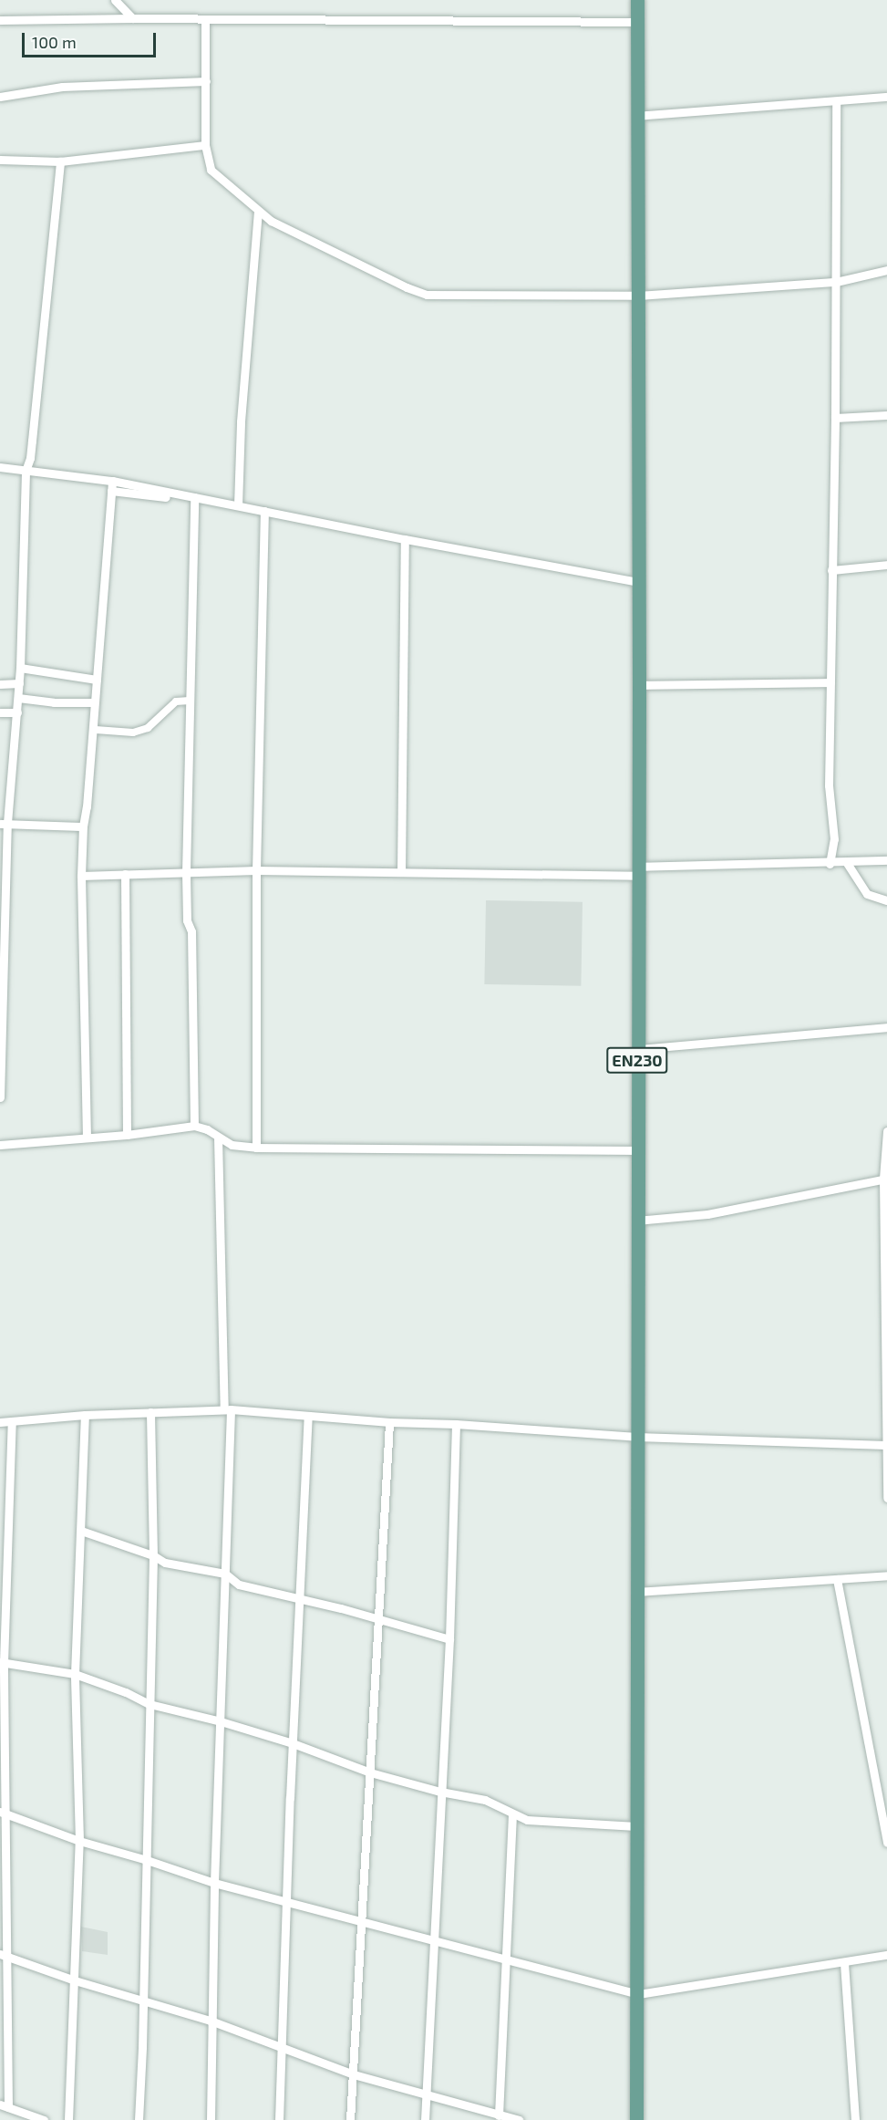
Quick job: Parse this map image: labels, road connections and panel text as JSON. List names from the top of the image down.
{
  "streets": {
    "main road": ["EN230"]
  },
  "scale_bar": "100 m"
}
